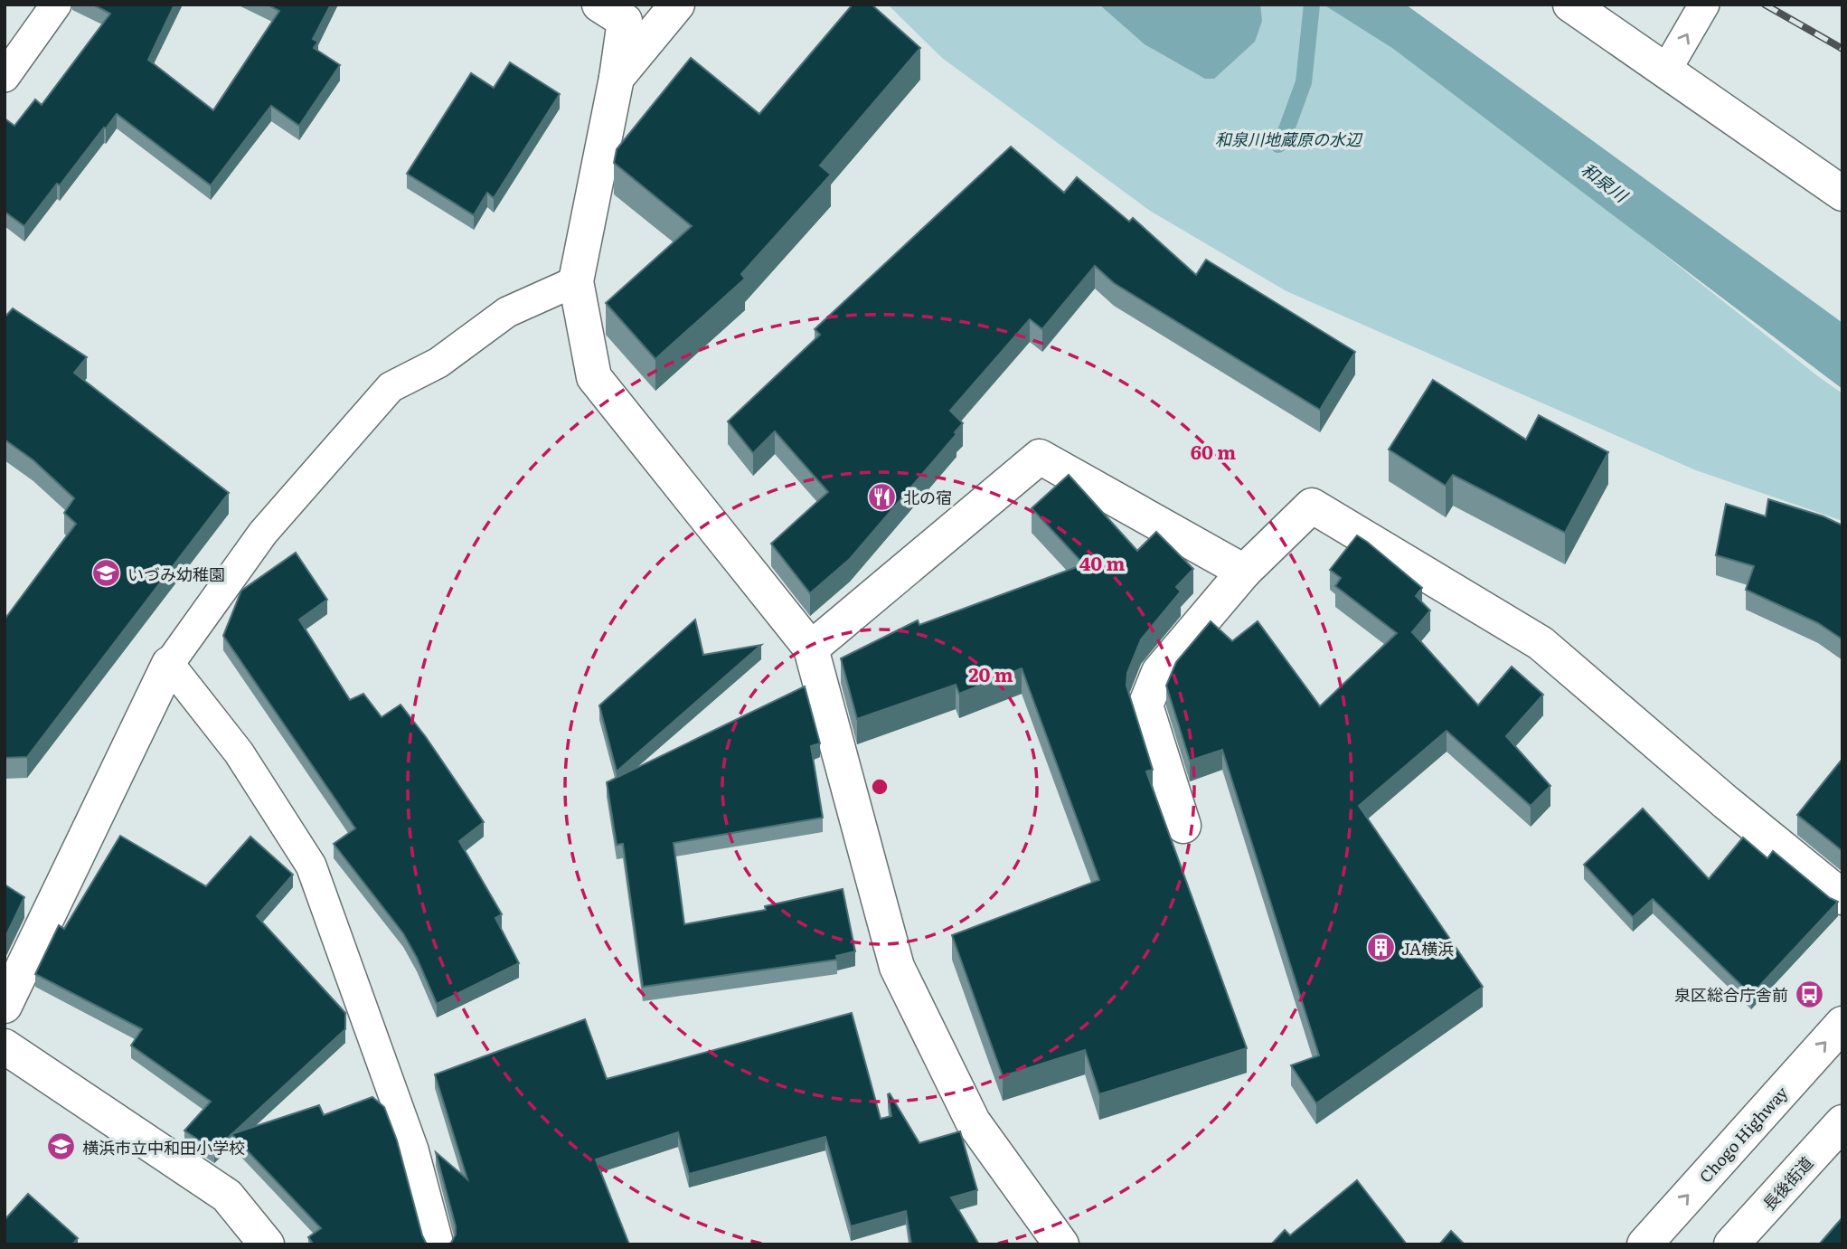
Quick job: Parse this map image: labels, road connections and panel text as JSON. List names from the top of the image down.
{
  "streets": {
    "street": ["Chogo Highway", "長後街道"]
  },
  "one_way": ["Chogo Highway"],
  "water": ["和泉川"],
  "parks": ["和泉川地蔵原の水辺"],
  "places": {
    "restaurant": ["北の宿"],
    "school or university": ["いづみ幼稚園", "横浜市立中和田小学校"],
    "building": ["JA横浜"],
    "bus stop": ["泉区総合庁舎前"]
  },
  "rings": ["60 m", "40 m", "20 m"]
}
